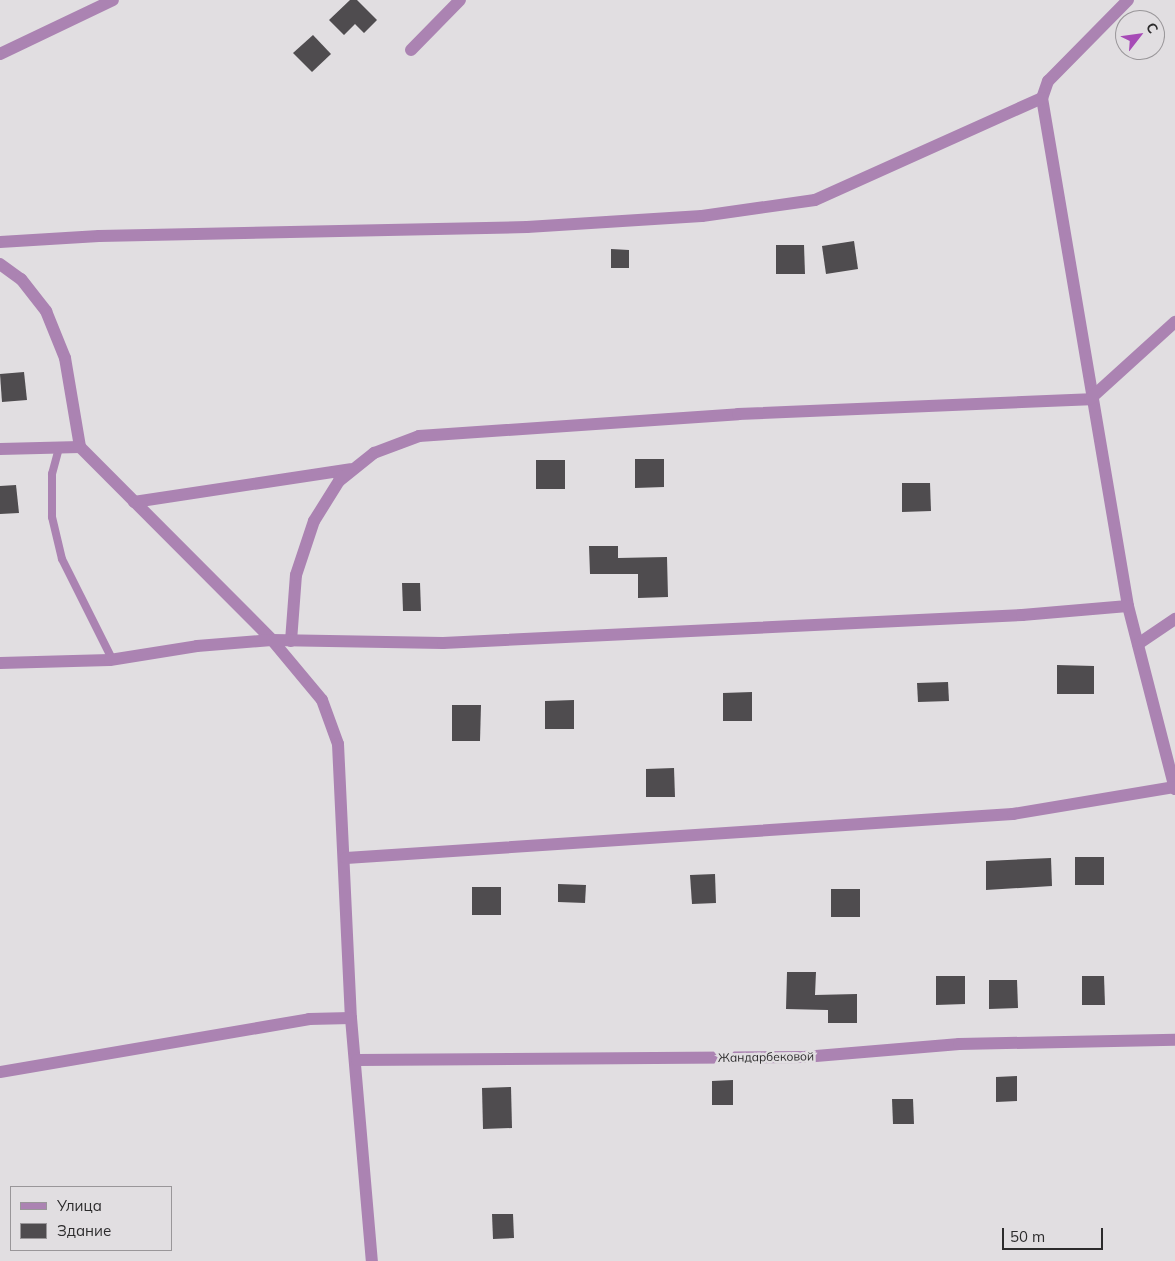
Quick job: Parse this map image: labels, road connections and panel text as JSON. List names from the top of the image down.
{
  "streets": {
    "street": ["Жандарбековой"]
  },
  "legend": ["Улица", "Здание"],
  "scale_bar": "50 m",
  "north": "top right"
}
